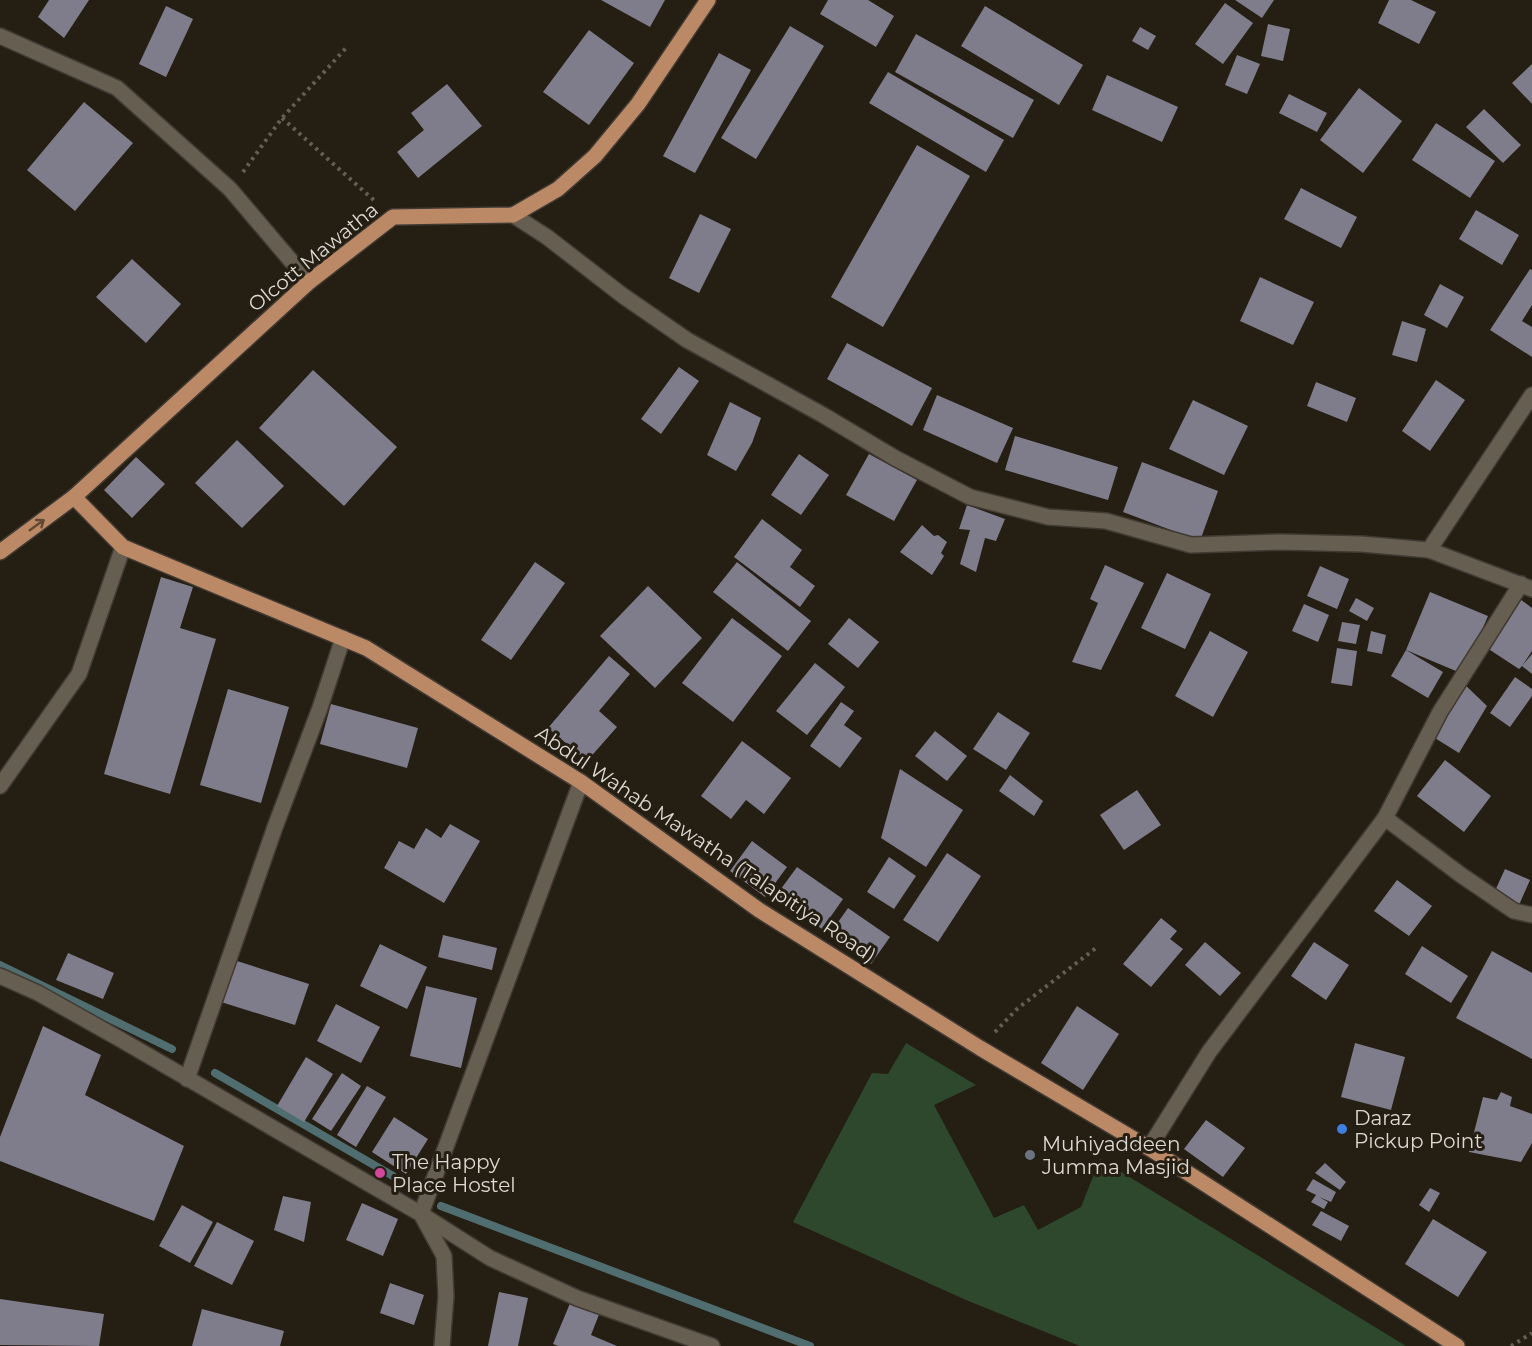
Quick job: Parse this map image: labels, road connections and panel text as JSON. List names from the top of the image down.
{
  "streets": {
    "main road": ["Olcott Mawatha", "Abdul Wahab Mawatha (Talapitiya Road)"]
  },
  "crossings": [
    ["Olcott Mawatha", "Abdul Wahab Mawatha (Talapitiya Road)"]
  ],
  "places": ["Daraz Pickup Point", "Muhiyaddeen Jumma Masjid", "The Happy Place Hostel"]
}
